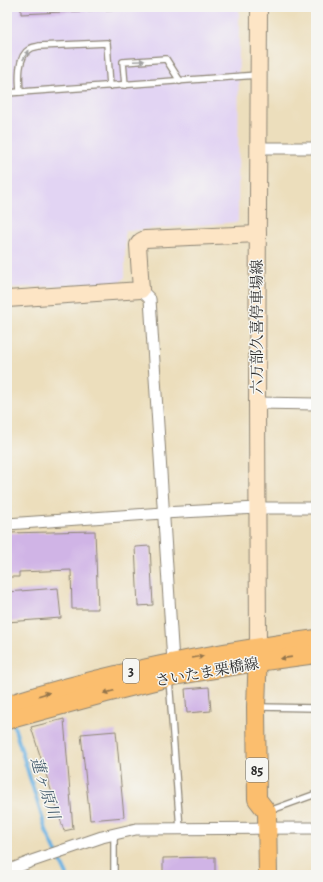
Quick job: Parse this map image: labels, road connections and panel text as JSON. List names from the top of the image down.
{
  "streets": {
    "main road": [
      "六万部久喜停車場線",
      "3",
      "さいたま栗橋線",
      "85"
    ]
  },
  "crossings": [
    ["六万部久喜停車場線", "さいたま栗橋線"],
    ["六万部久喜停車場線", "85"],
    ["さいたま栗橋線", "85"]
  ],
  "water": ["蓮ヶ原川"]
}
